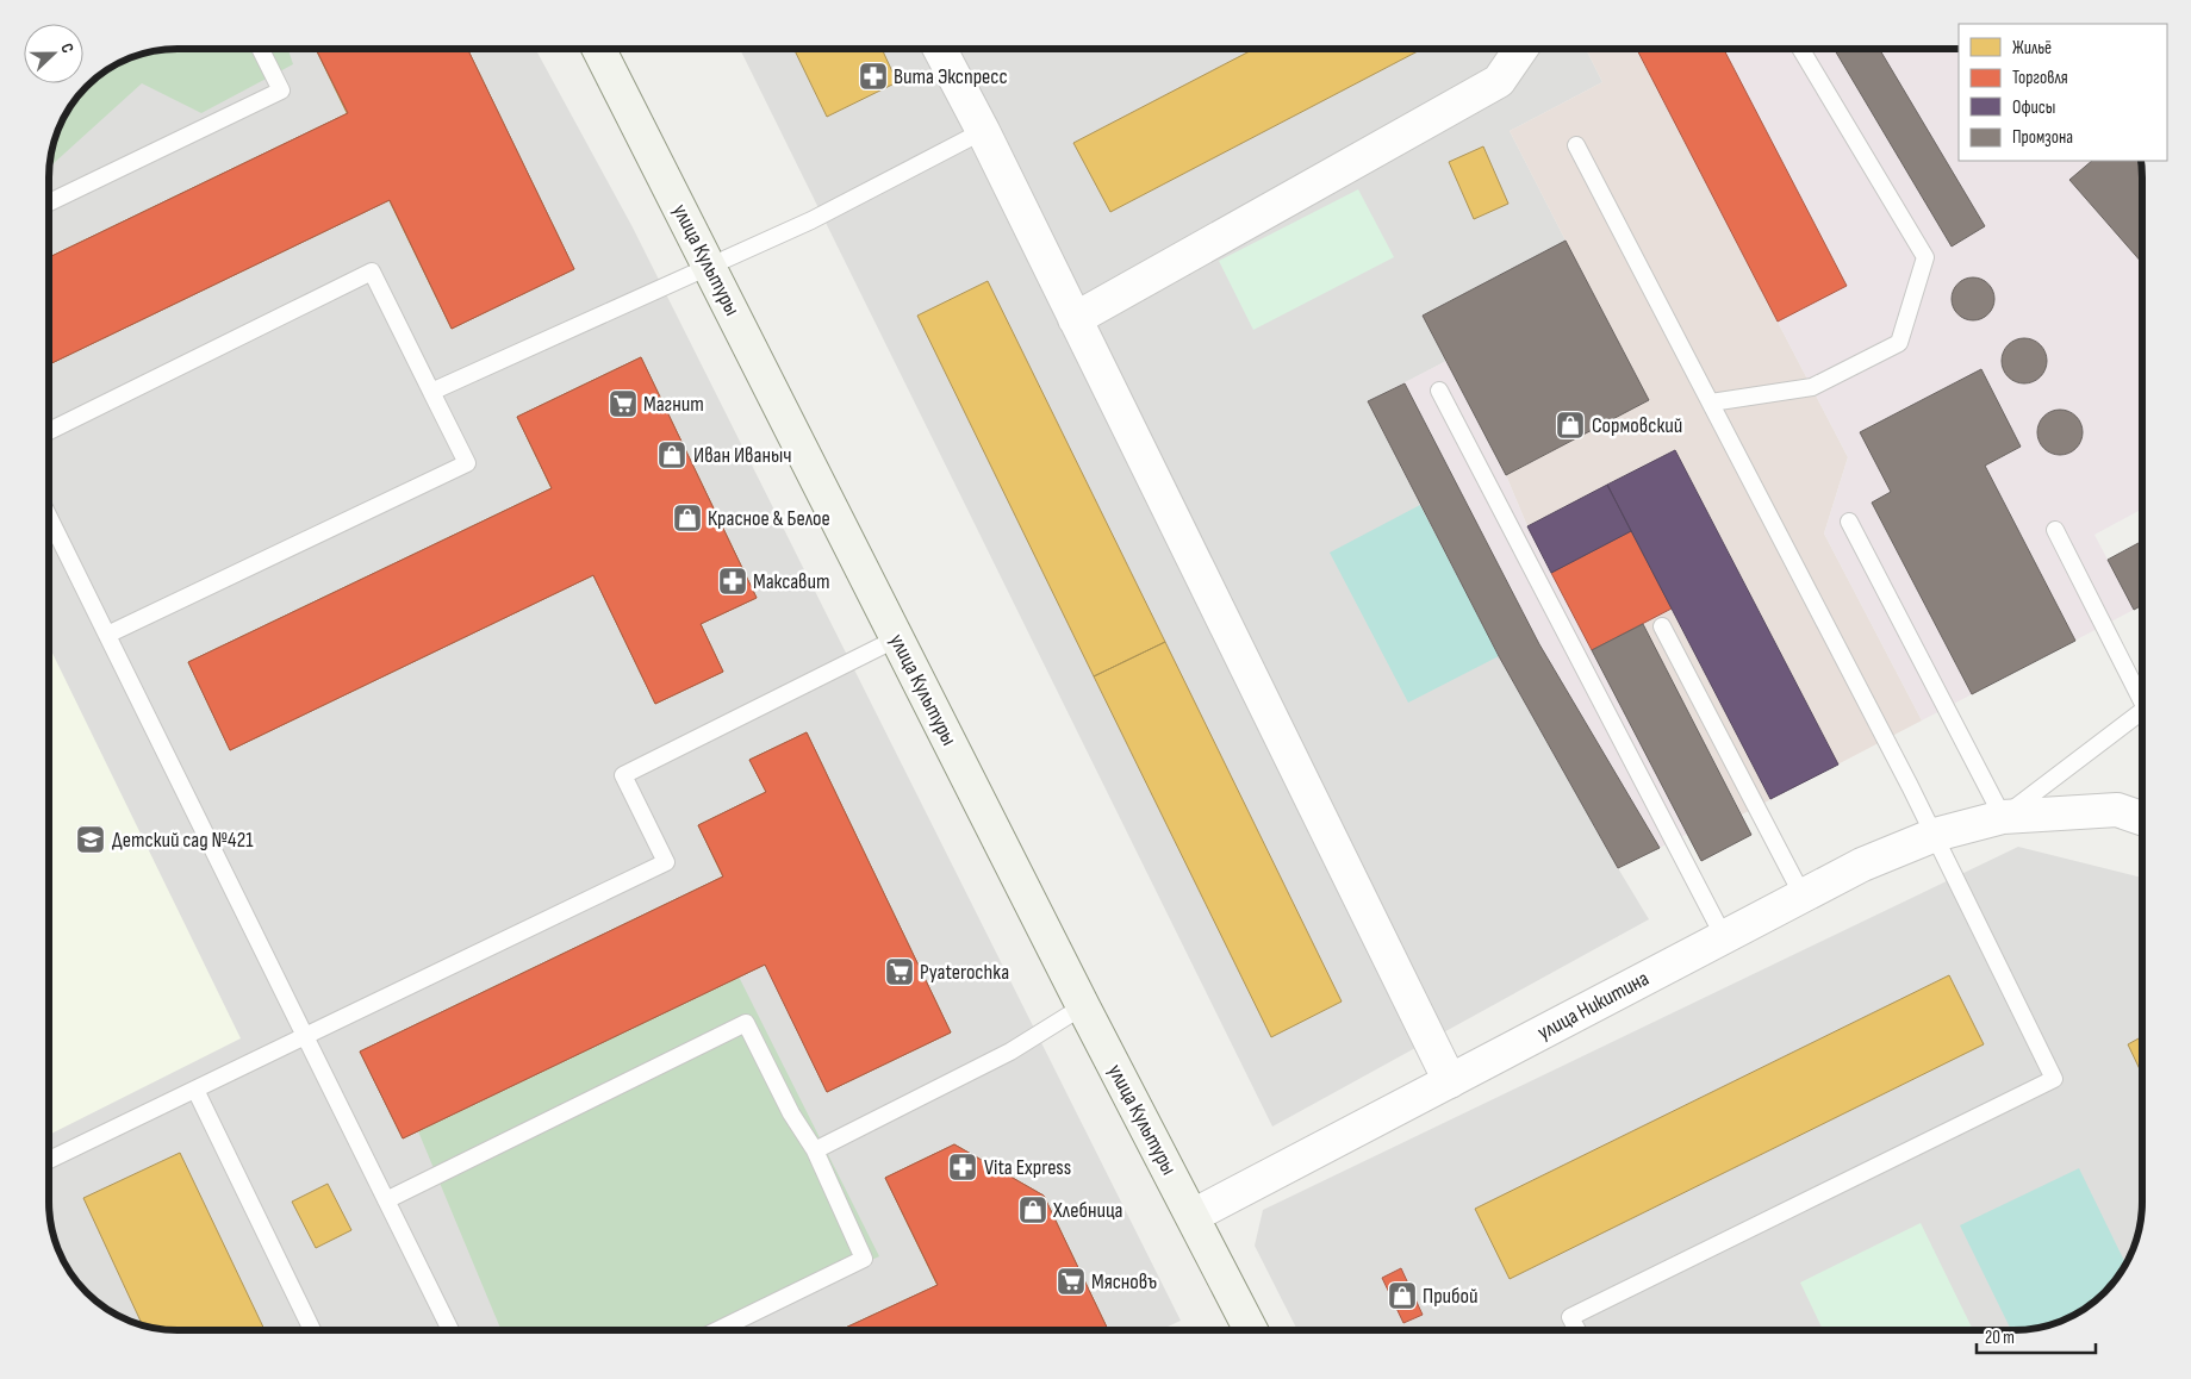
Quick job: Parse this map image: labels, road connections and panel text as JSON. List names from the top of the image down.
{
  "streets": {
    "main road": ["улица Культуры"],
    "street": ["улица Никитина"]
  },
  "crossings": [
    ["улица Культуры", "улица Никитина"]
  ],
  "places": {
    "pharmacy": ["Вита Экспресс", "Максавит", "Vita Express"],
    "supermarket": ["Магнит", "Pyaterochka", "Мясновъ"],
    "shop": [
      "Сормовский",
      "Иван Иваныч",
      "Красное & Белое",
      "Хлебница",
      "Прибой"
    ],
    "school or university": ["Детский сад №421"]
  },
  "legend": [
    "Жильё",
    "Торговля",
    "Офисы",
    "Промзона"
  ],
  "scale_bar": "20 m",
  "north": "right"
}
